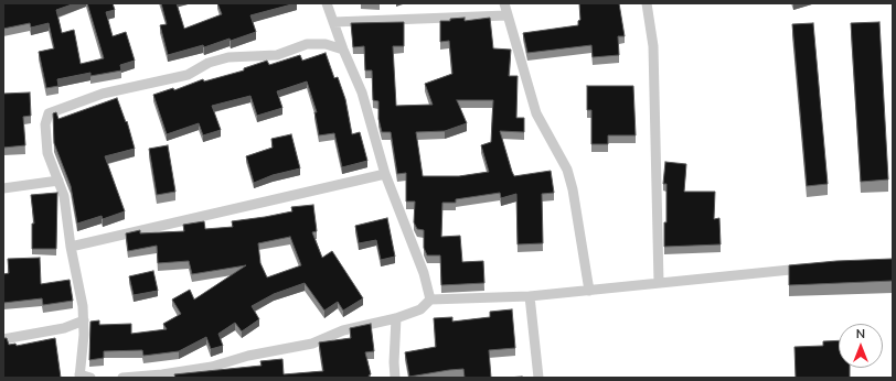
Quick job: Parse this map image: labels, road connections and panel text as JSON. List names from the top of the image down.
{
  "north": "top"
}
